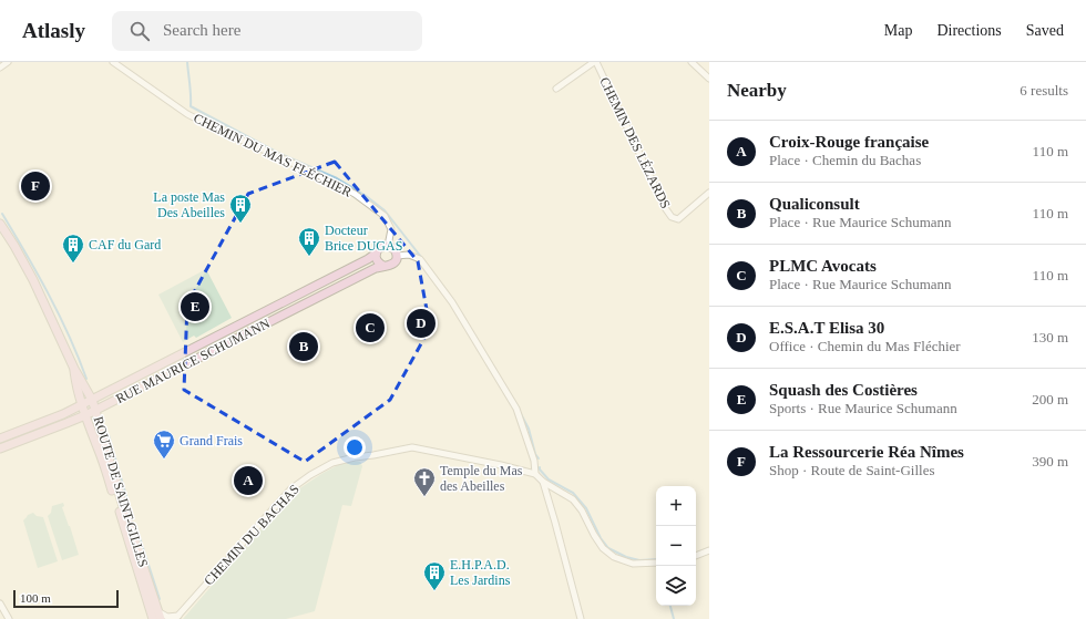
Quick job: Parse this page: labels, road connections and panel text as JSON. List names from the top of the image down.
{
  "streets": {
    "main road": ["RUE MAURICE SCHUMANN", "ROUTE DE SAINT-GILLES"],
    "street": ["CHEMIN DES LÉZARDS", "CHEMIN DU MAS FLÉCHIER", "CHEMIN DU BACHAS"]
  },
  "crossings": [
    ["CHEMIN DU MAS FLÉCHIER", "RUE MAURICE SCHUMANN"],
    ["RUE MAURICE SCHUMANN", "ROUTE DE SAINT-GILLES"],
    ["ROUTE DE SAINT-GILLES", "CHEMIN DU BACHAS"]
  ],
  "places": {
    "building": [
      "La poste Mas Des Abeilles",
      "Docteur Brice DUGAS",
      "CAF du Gard",
      "E.H.P.A.D. Les Jardins"
    ],
    "supermarket": ["Grand Frais"],
    "church": ["Temple du Mas des Abeilles"]
  },
  "scale_bar": "100 m",
  "page": {
    "header": "Atlasly",
    "search": "Search here",
    "nav": ["Map", "Directions", "Saved"],
    "heading": ["Nearby", "6 results"],
    "list": [
      {
        "mark": "A",
        "name": "Croix-Rouge française",
        "note": "Place · Chemin du Bachas",
        "value": "110 m"
      },
      {
        "mark": "B",
        "name": "Qualiconsult",
        "note": "Place · Rue Maurice Schumann",
        "value": "110 m"
      },
      {
        "mark": "C",
        "name": "PLMC Avocats",
        "note": "Place · Rue Maurice Schumann",
        "value": "110 m"
      },
      {
        "mark": "D",
        "name": "E.S.A.T Elisa 30",
        "note": "Office · Chemin du Mas Fléchier",
        "value": "130 m"
      },
      {
        "mark": "E",
        "name": "Squash des Costières",
        "note": "Sports · Rue Maurice Schumann",
        "value": "200 m"
      },
      {
        "mark": "F",
        "name": "La Ressourcerie Réa Nîmes",
        "note": "Shop · Route de Saint-Gilles",
        "value": "390 m"
      }
    ],
    "pins": [
      "F",
      "E",
      "D",
      "C",
      "B",
      "A"
    ],
    "map_buttons": ["+", "−"],
    "scale": "100 m"
  }
}
